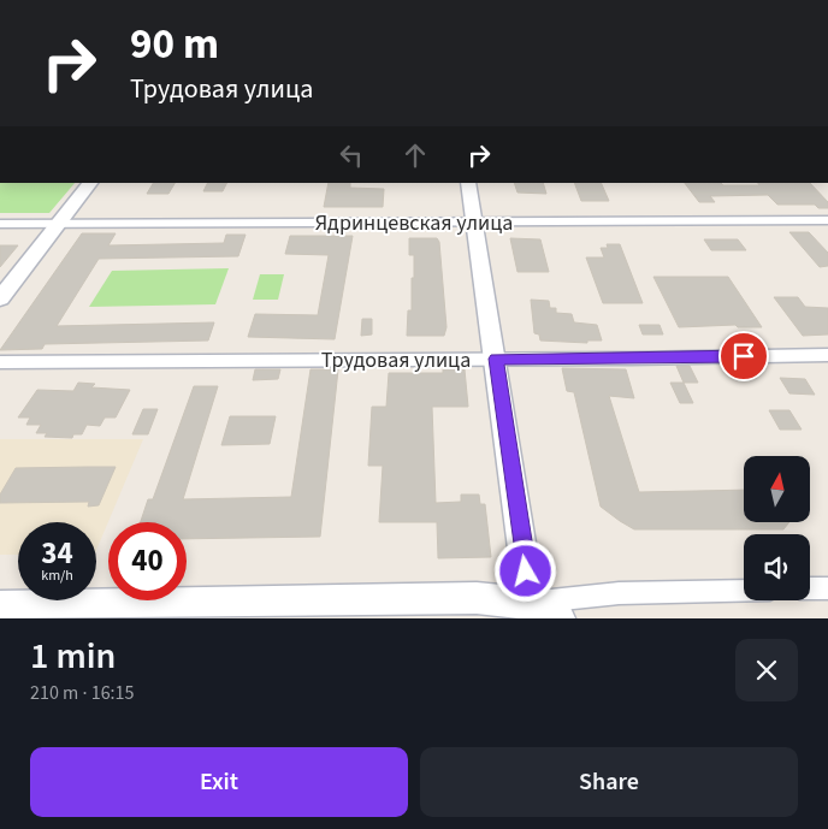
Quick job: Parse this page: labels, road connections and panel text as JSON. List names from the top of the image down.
{
  "streets": {
    "street": ["Ядринцевская улица", "Трудовая улица"]
  },
  "north": "top",
  "page": {
    "turn": ["90 m", "Трудовая улица"],
    "speed": "34 km/h",
    "limit": "40",
    "heading": ["1 min", "210 m · 16:15"],
    "buttons": ["Exit", "Share"]
  }
}
